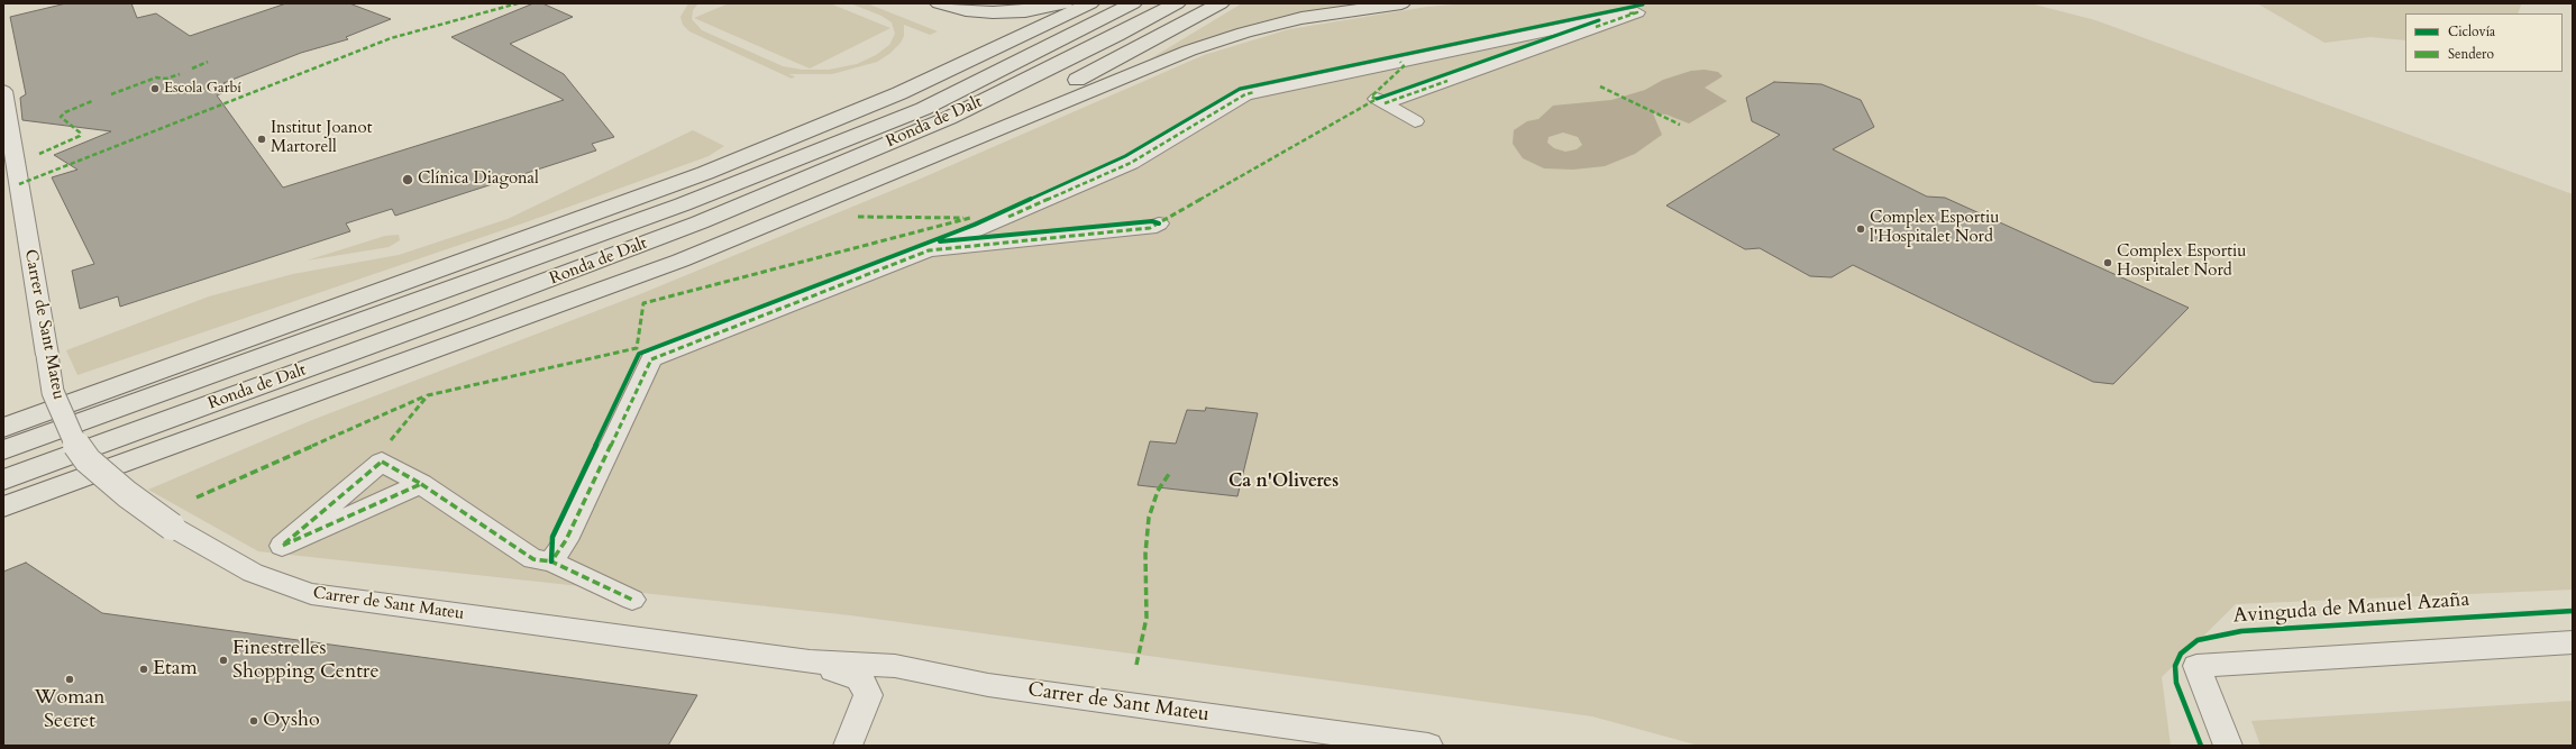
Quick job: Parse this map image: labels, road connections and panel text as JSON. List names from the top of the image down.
{
  "streets": {
    "highway": ["Ronda de Dalt"],
    "street": ["Carrer de Sant Mateu"],
    "cycle path": ["Avinguda de Manuel Azaña"]
  },
  "districts": ["Ca n'Oliveres"],
  "places": [
    "Escola Garbí",
    "Institut Joanot Martorell",
    "Clínica Diagonal",
    "Complex Esportiu l'Hospitalet Nord",
    "Complex Esportiu Hospitalet Nord",
    "Finestrelles Shopping Centre",
    "Etam",
    "Woman Secret",
    "Oysho"
  ],
  "legend": ["Ciclovía", "Sendero"]
}
